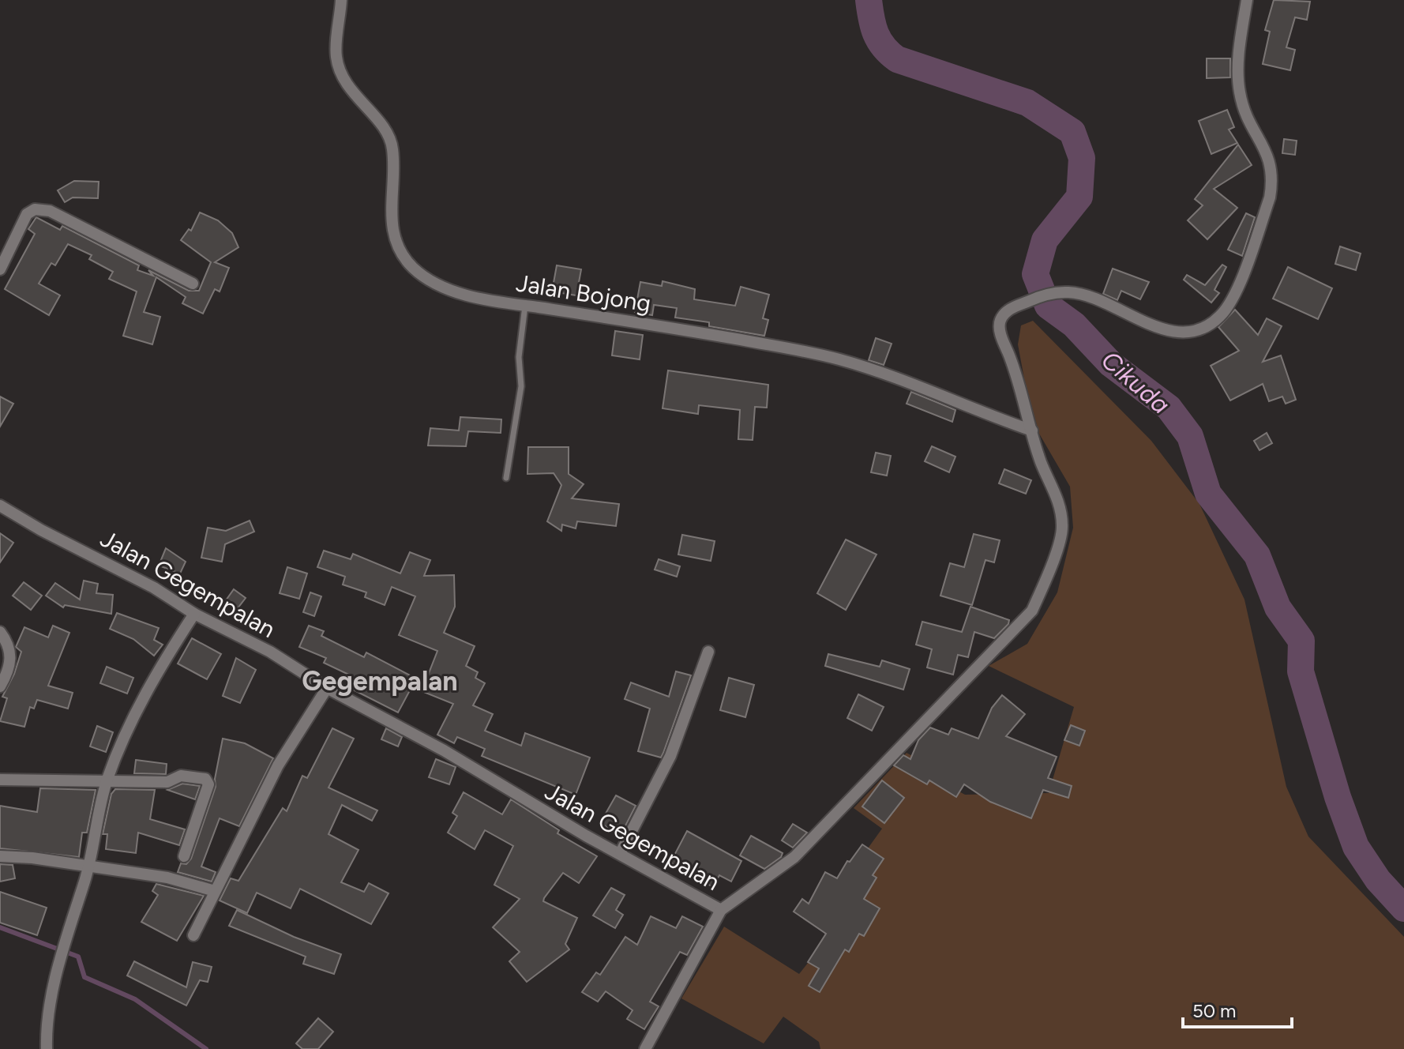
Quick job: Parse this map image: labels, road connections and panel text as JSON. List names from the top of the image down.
{
  "streets": {
    "street": ["Jalan Bojong", "Jalan Gegempalan"]
  },
  "crossings": [
    ["Jalan Bojong", "Jalan Gegempalan"]
  ],
  "districts": ["Gegempalan"],
  "water": ["Cikuda"],
  "scale_bar": "50 m"
}
